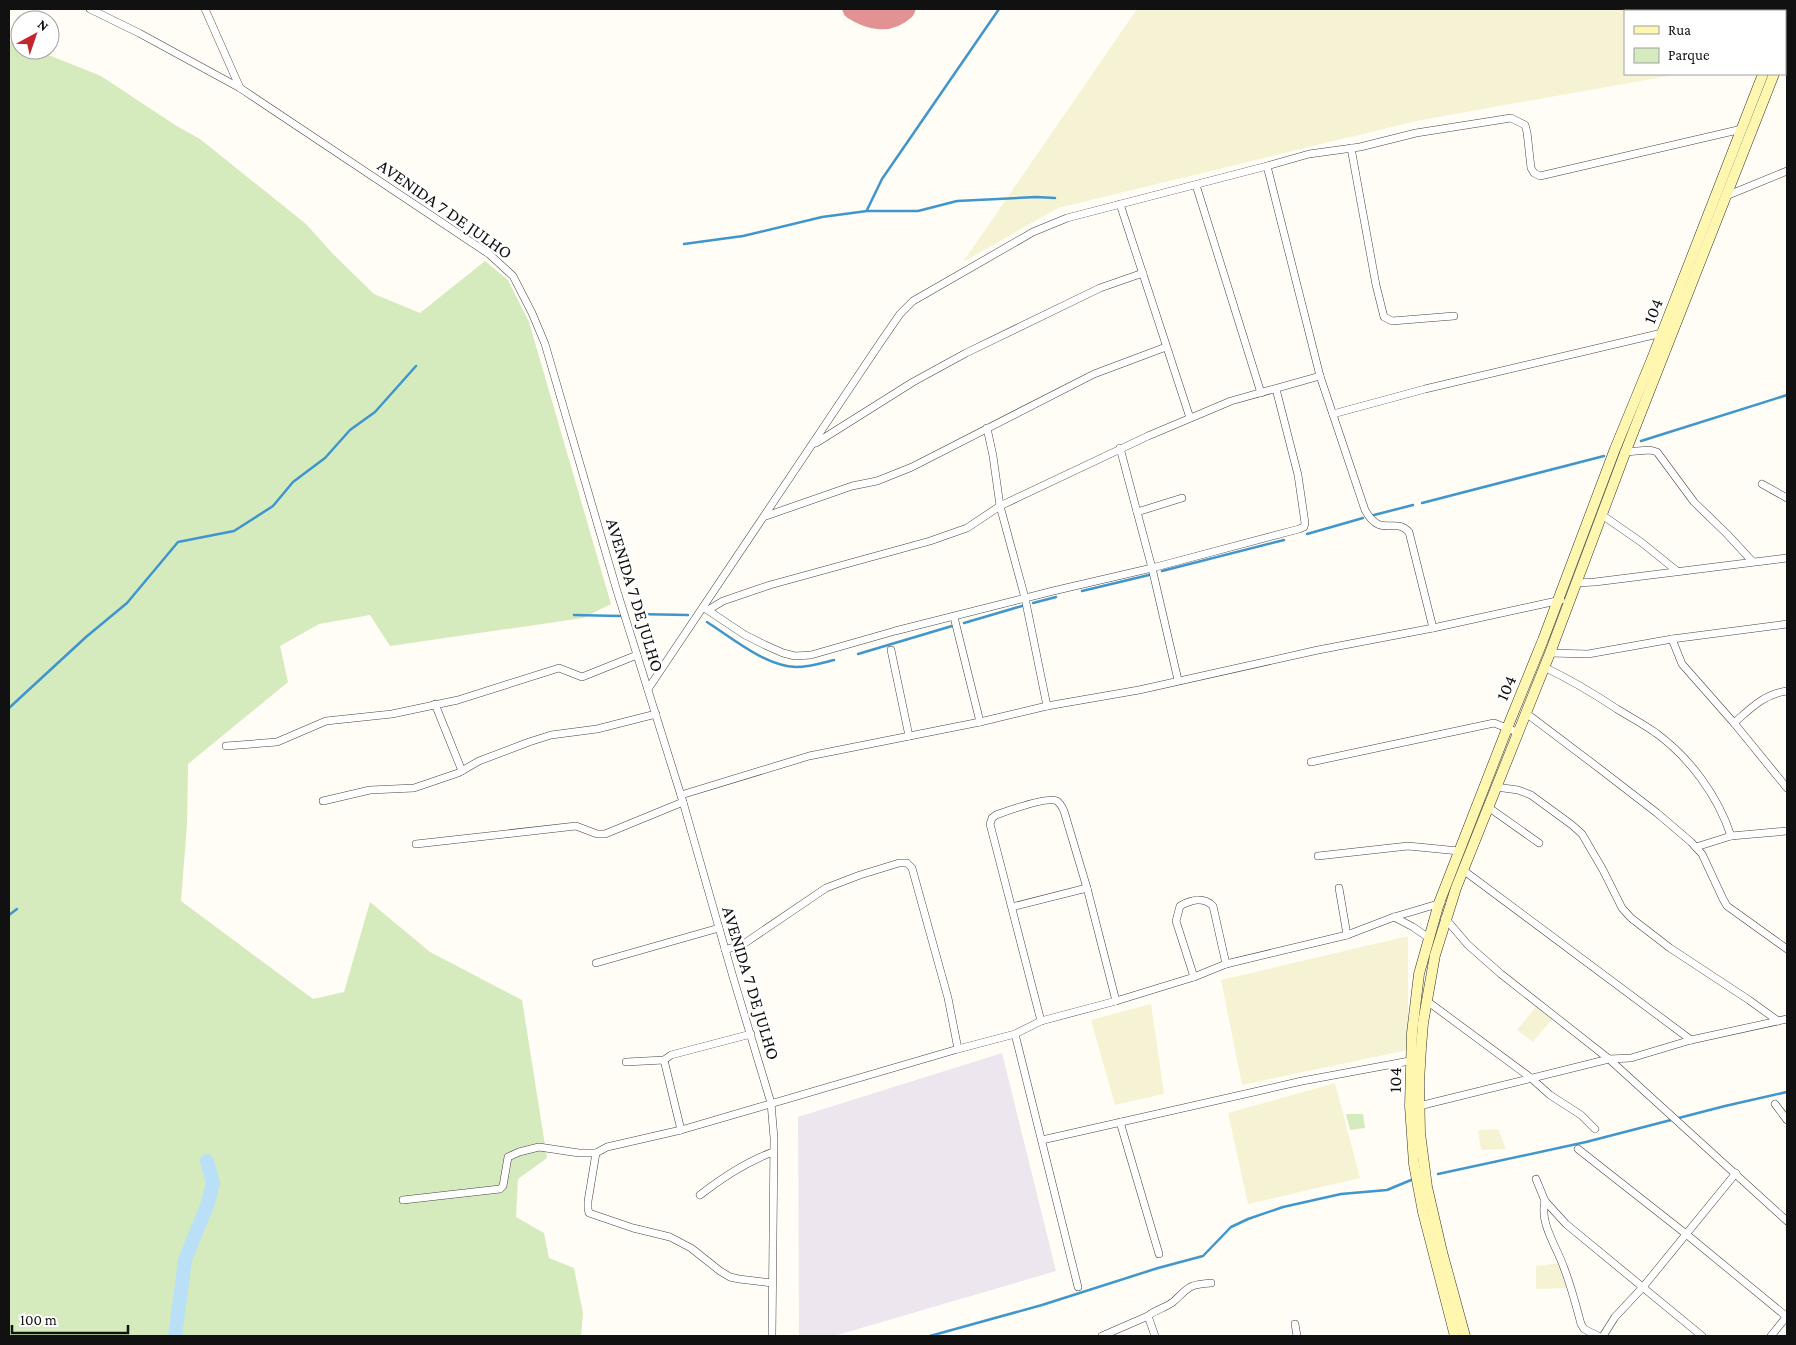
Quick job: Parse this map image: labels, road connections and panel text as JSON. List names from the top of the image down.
{
  "streets": {
    "street": ["AVENIDA 7 DE JULHO", "104"]
  },
  "legend": ["Rua", "Parque"],
  "scale_bar": "100 m",
  "north": "top right"
}
